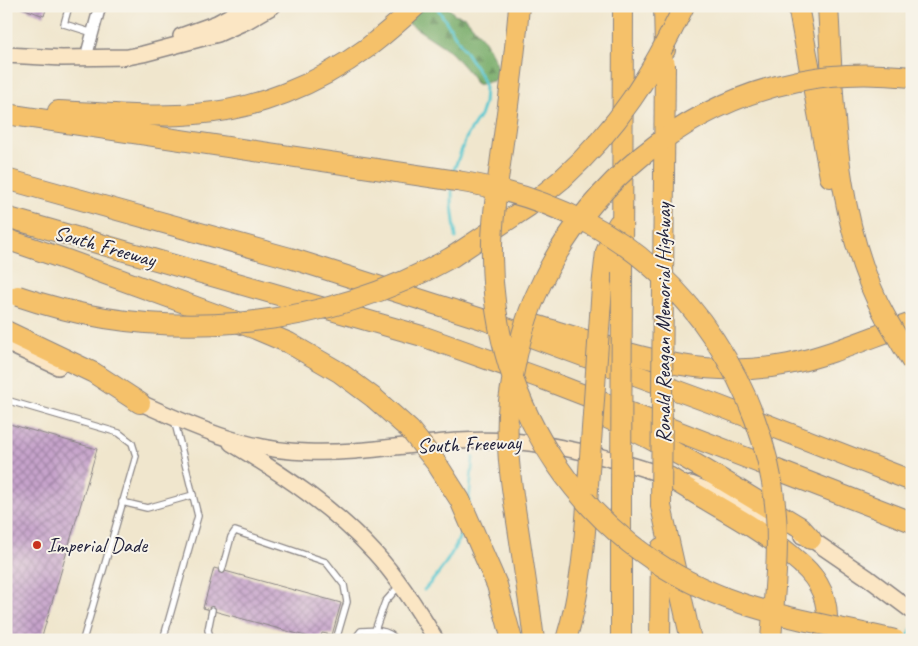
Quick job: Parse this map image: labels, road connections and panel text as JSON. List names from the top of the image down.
{
  "streets": {
    "highway": ["South Freeway", "Ronald Reagan Memorial Highway"]
  },
  "places": ["Imperial Dade"]
}
